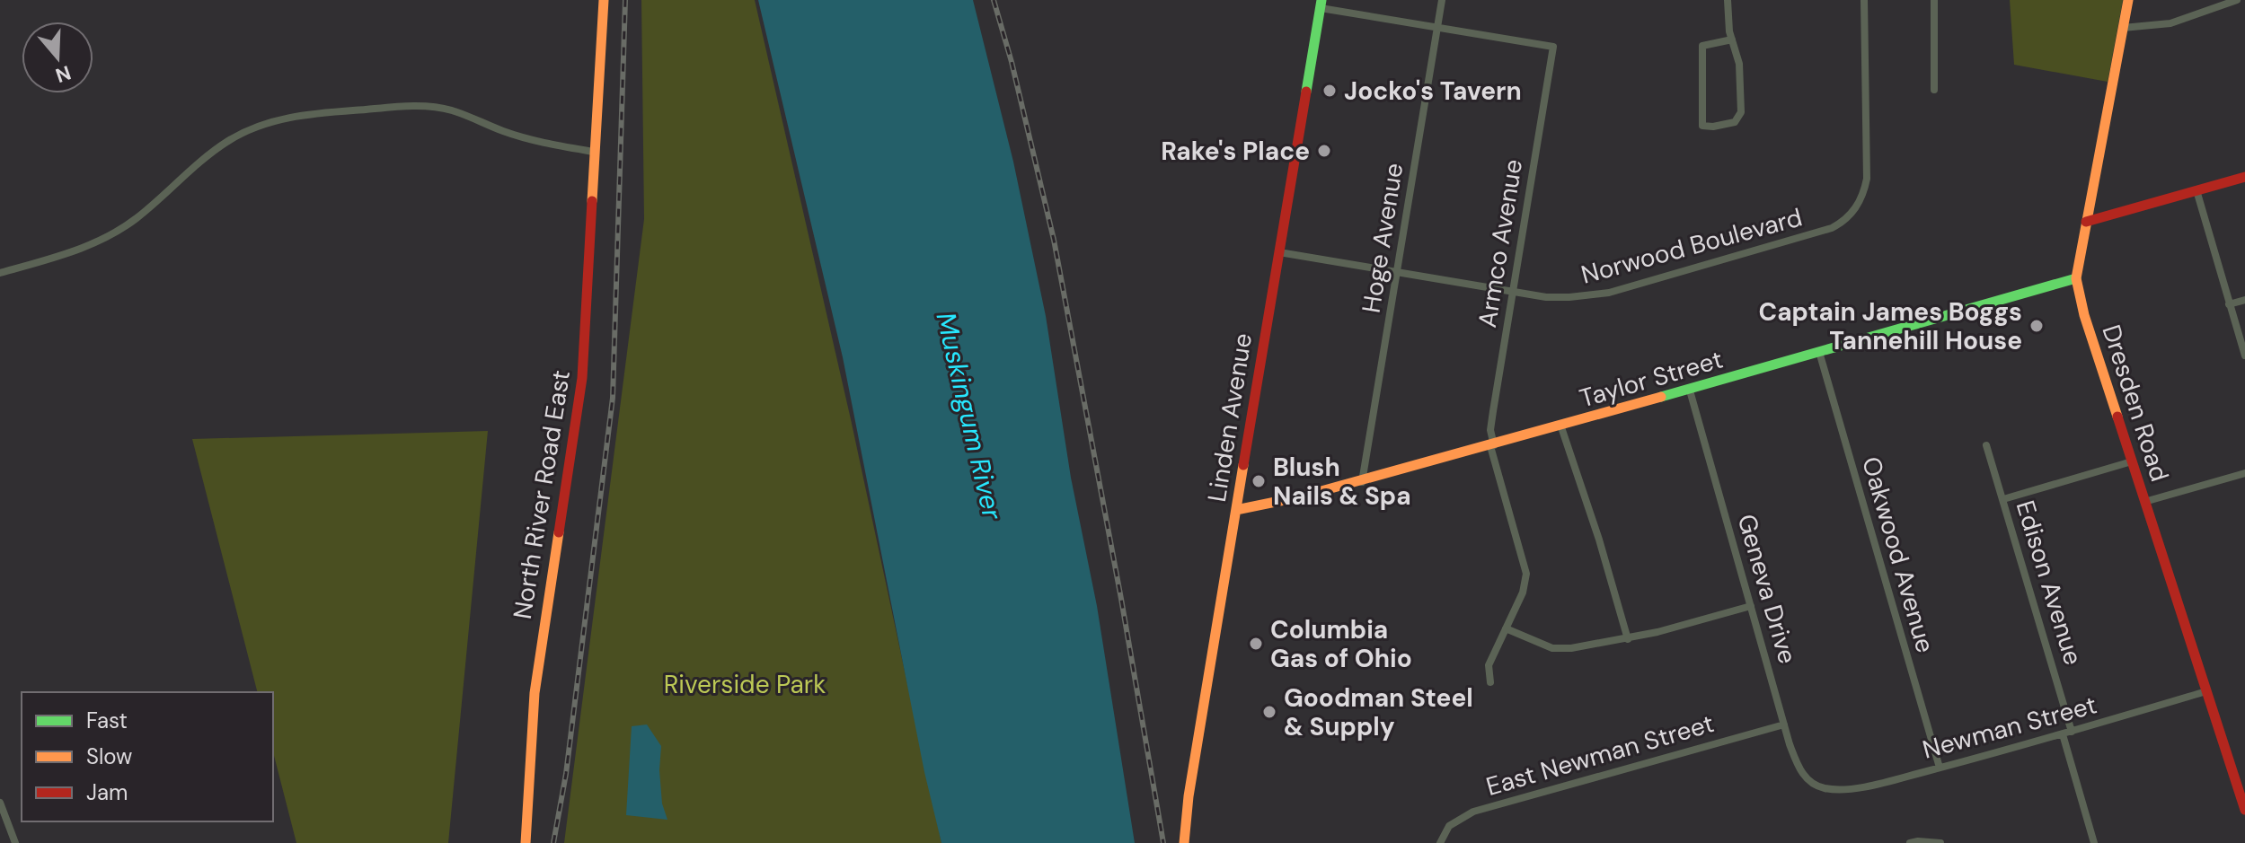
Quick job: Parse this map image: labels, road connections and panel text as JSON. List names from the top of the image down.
{
  "streets": {
    "street": [
      "Hoge Avenue",
      "Armco Avenue",
      "Norwood Boulevard",
      "Taylor Street",
      "Dresden Road",
      "Linden Avenue",
      "North River Road East",
      "Oakwood Avenue",
      "Edison Avenue",
      "Geneva Drive",
      "Newman Street",
      "East Newman Street"
    ]
  },
  "crossings": [
    ["Hoge Avenue", "Armco Avenue"],
    ["Hoge Avenue", "Norwood Boulevard"],
    ["Hoge Avenue", "Taylor Street"],
    ["Armco Avenue", "Norwood Boulevard"],
    ["Armco Avenue", "Taylor Street"],
    ["Norwood Boulevard", "Linden Avenue"],
    ["Taylor Street", "Dresden Road"],
    ["Taylor Street", "Linden Avenue"],
    ["Taylor Street", "Oakwood Avenue"],
    ["Taylor Street", "Geneva Drive"],
    ["Dresden Road", "Newman Street"],
    ["Oakwood Avenue", "Newman Street"],
    ["Edison Avenue", "Newman Street"],
    ["Geneva Drive", "Newman Street"],
    ["Geneva Drive", "East Newman Street"]
  ],
  "water": ["Muskingum River"],
  "parks": ["Riverside Park"],
  "places": [
    "Jocko's Tavern",
    "Rake's Place",
    "Captain James Boggs Tannehill House",
    "Blush Nails & Spa",
    "Columbia Gas of Ohio",
    "Goodman Steel & Supply"
  ],
  "legend": ["Fast", "Slow", "Jam"],
  "north": "bottom"
}
